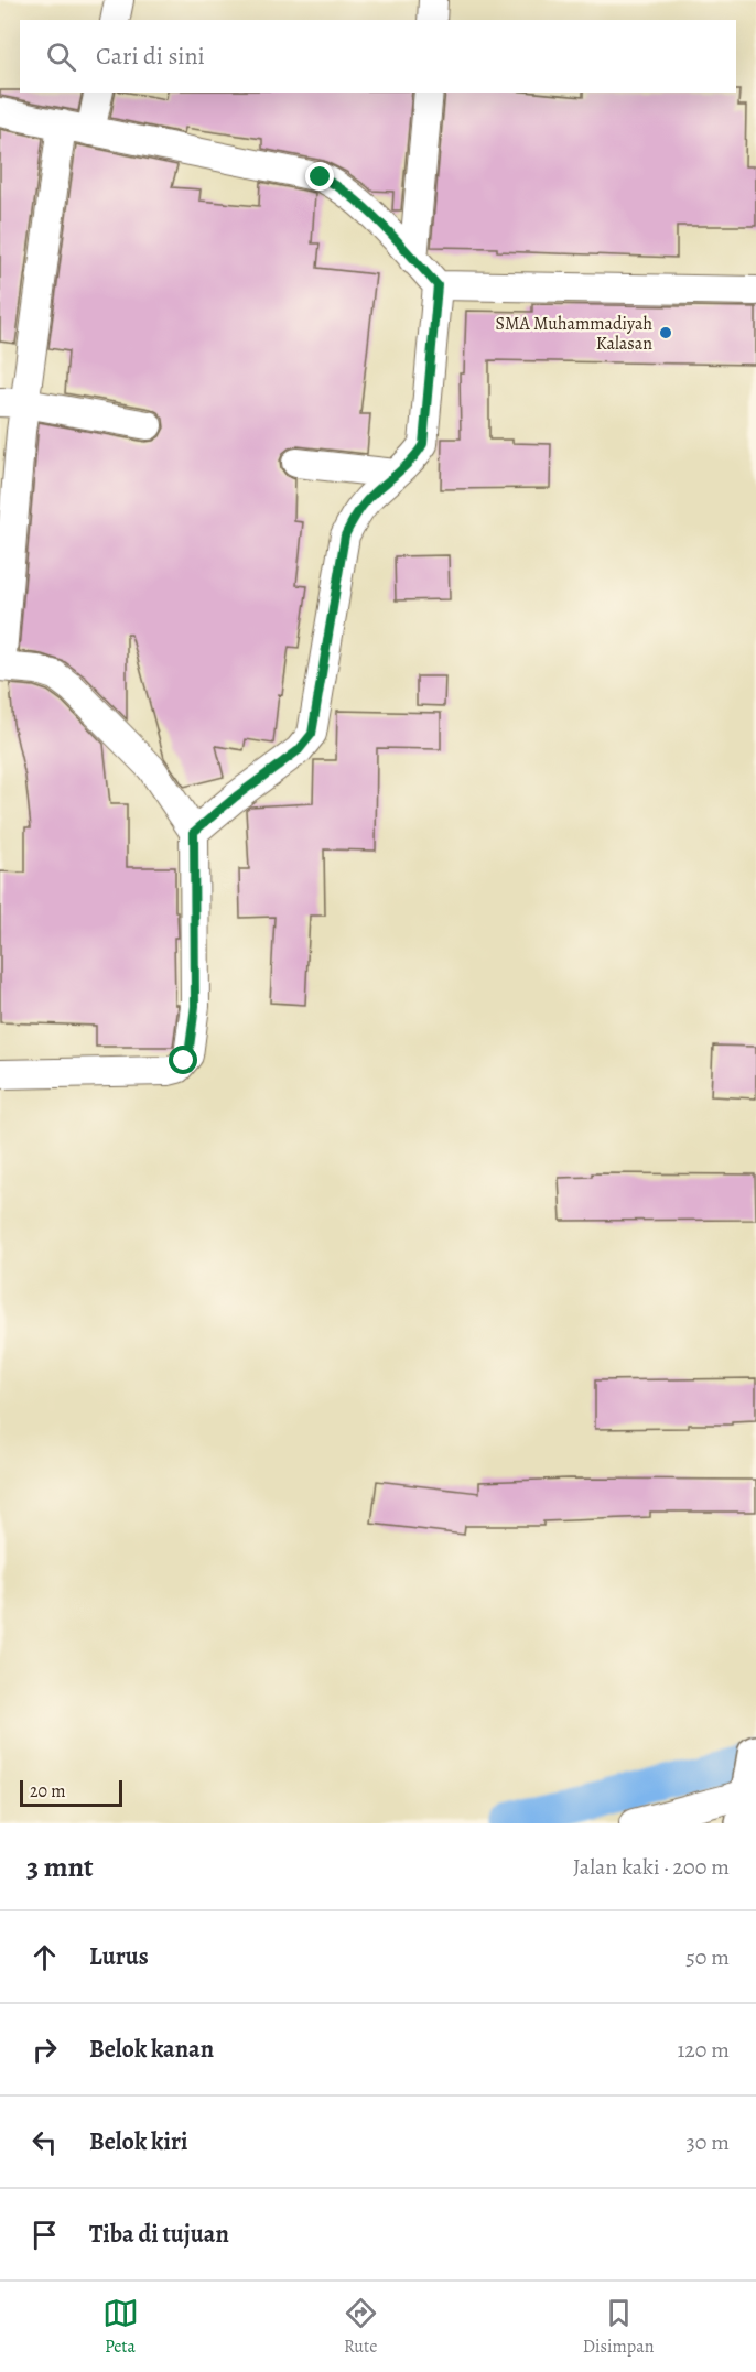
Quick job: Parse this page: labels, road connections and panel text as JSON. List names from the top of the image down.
{
  "places": ["SMA Muhammadiyah Kalasan"],
  "scale_bar": "20 m",
  "page": {
    "search": "Cari di sini",
    "scale": "20 m",
    "heading": ["3 mnt", "Jalan kaki · 200 m"],
    "list": [
      ["Lurus", "50 m"],
      ["Belok kanan", "120 m"],
      ["Belok kiri", "30 m"],
      "Tiba di tujuan"
    ],
    "nav": ["Peta", "Rute", "Disimpan"]
  }
}
